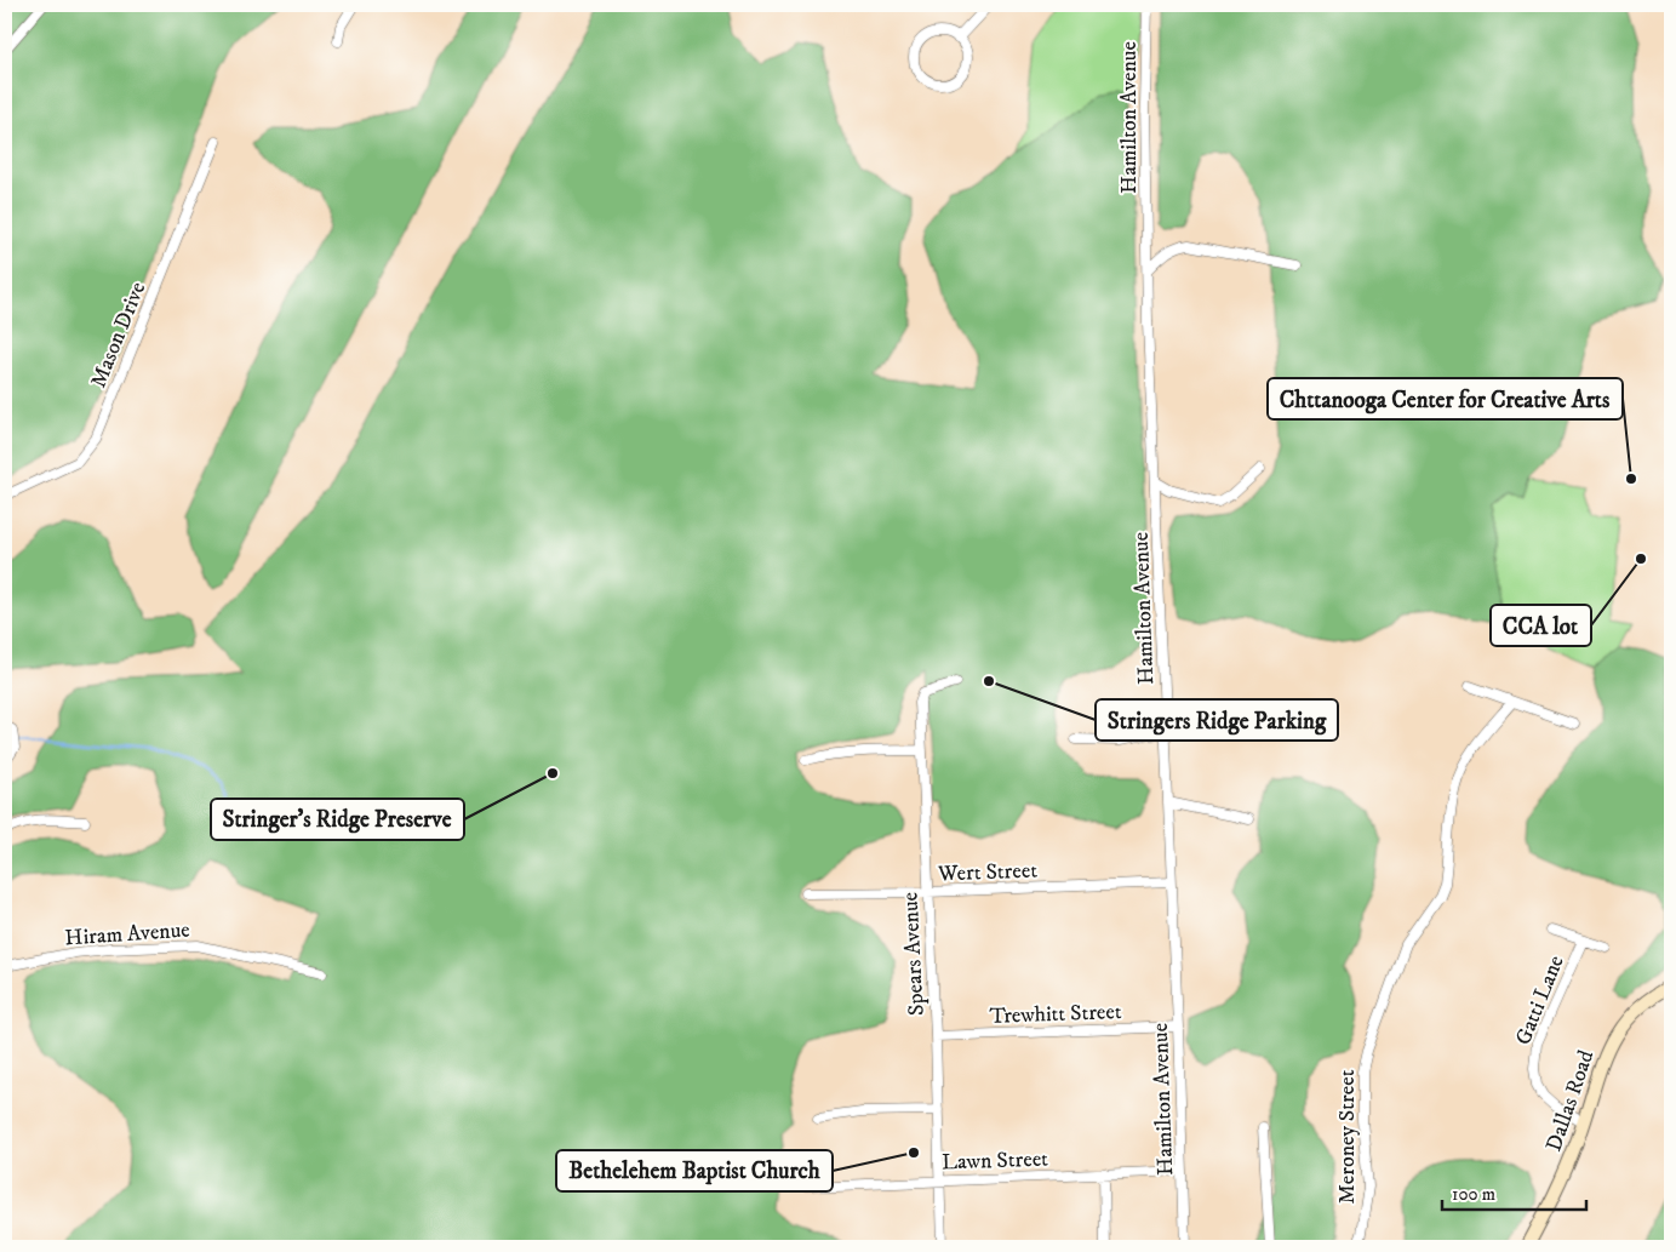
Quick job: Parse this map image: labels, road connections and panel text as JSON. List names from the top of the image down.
{
  "streets": {
    "street": [
      "Hamilton Avenue",
      "Mason Drive",
      "Wert Street",
      "Hiram Avenue",
      "Spears Avenue",
      "Gatti Lane",
      "Trewhitt Street",
      "Dallas Road",
      "Meroney Street",
      "Lawn Street"
    ]
  },
  "crossings": [
    ["Hamilton Avenue", "Wert Street"],
    ["Hamilton Avenue", "Trewhitt Street"],
    ["Hamilton Avenue", "Lawn Street"],
    ["Wert Street", "Spears Avenue"],
    ["Spears Avenue", "Trewhitt Street"],
    ["Spears Avenue", "Lawn Street"],
    ["Gatti Lane", "Dallas Road"]
  ],
  "places": [
    "Chttanooga Center for Creative Arts",
    "CCA lot",
    "Stringers Ridge Parking",
    "Stringer's Ridge Preserve",
    "Bethelehem Baptist Church"
  ],
  "scale_bar": "100 m"
}
